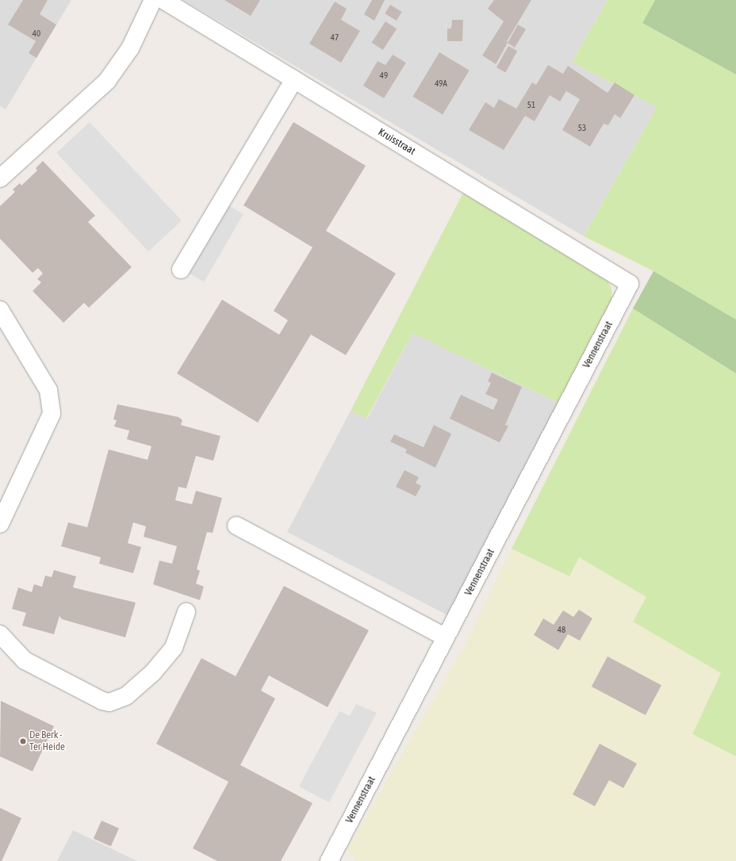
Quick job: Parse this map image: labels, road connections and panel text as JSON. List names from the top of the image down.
{
  "streets": {
    "street": ["Kruisstraat", "Vennenstraat"]
  },
  "crossings": [
    ["Kruisstraat", "Vennenstraat"]
  ],
  "places": ["De Berk - Ter Heide"],
  "house_numbers": [
    "40",
    "47",
    "49",
    "49A",
    "51",
    "53",
    "48"
  ]
}
